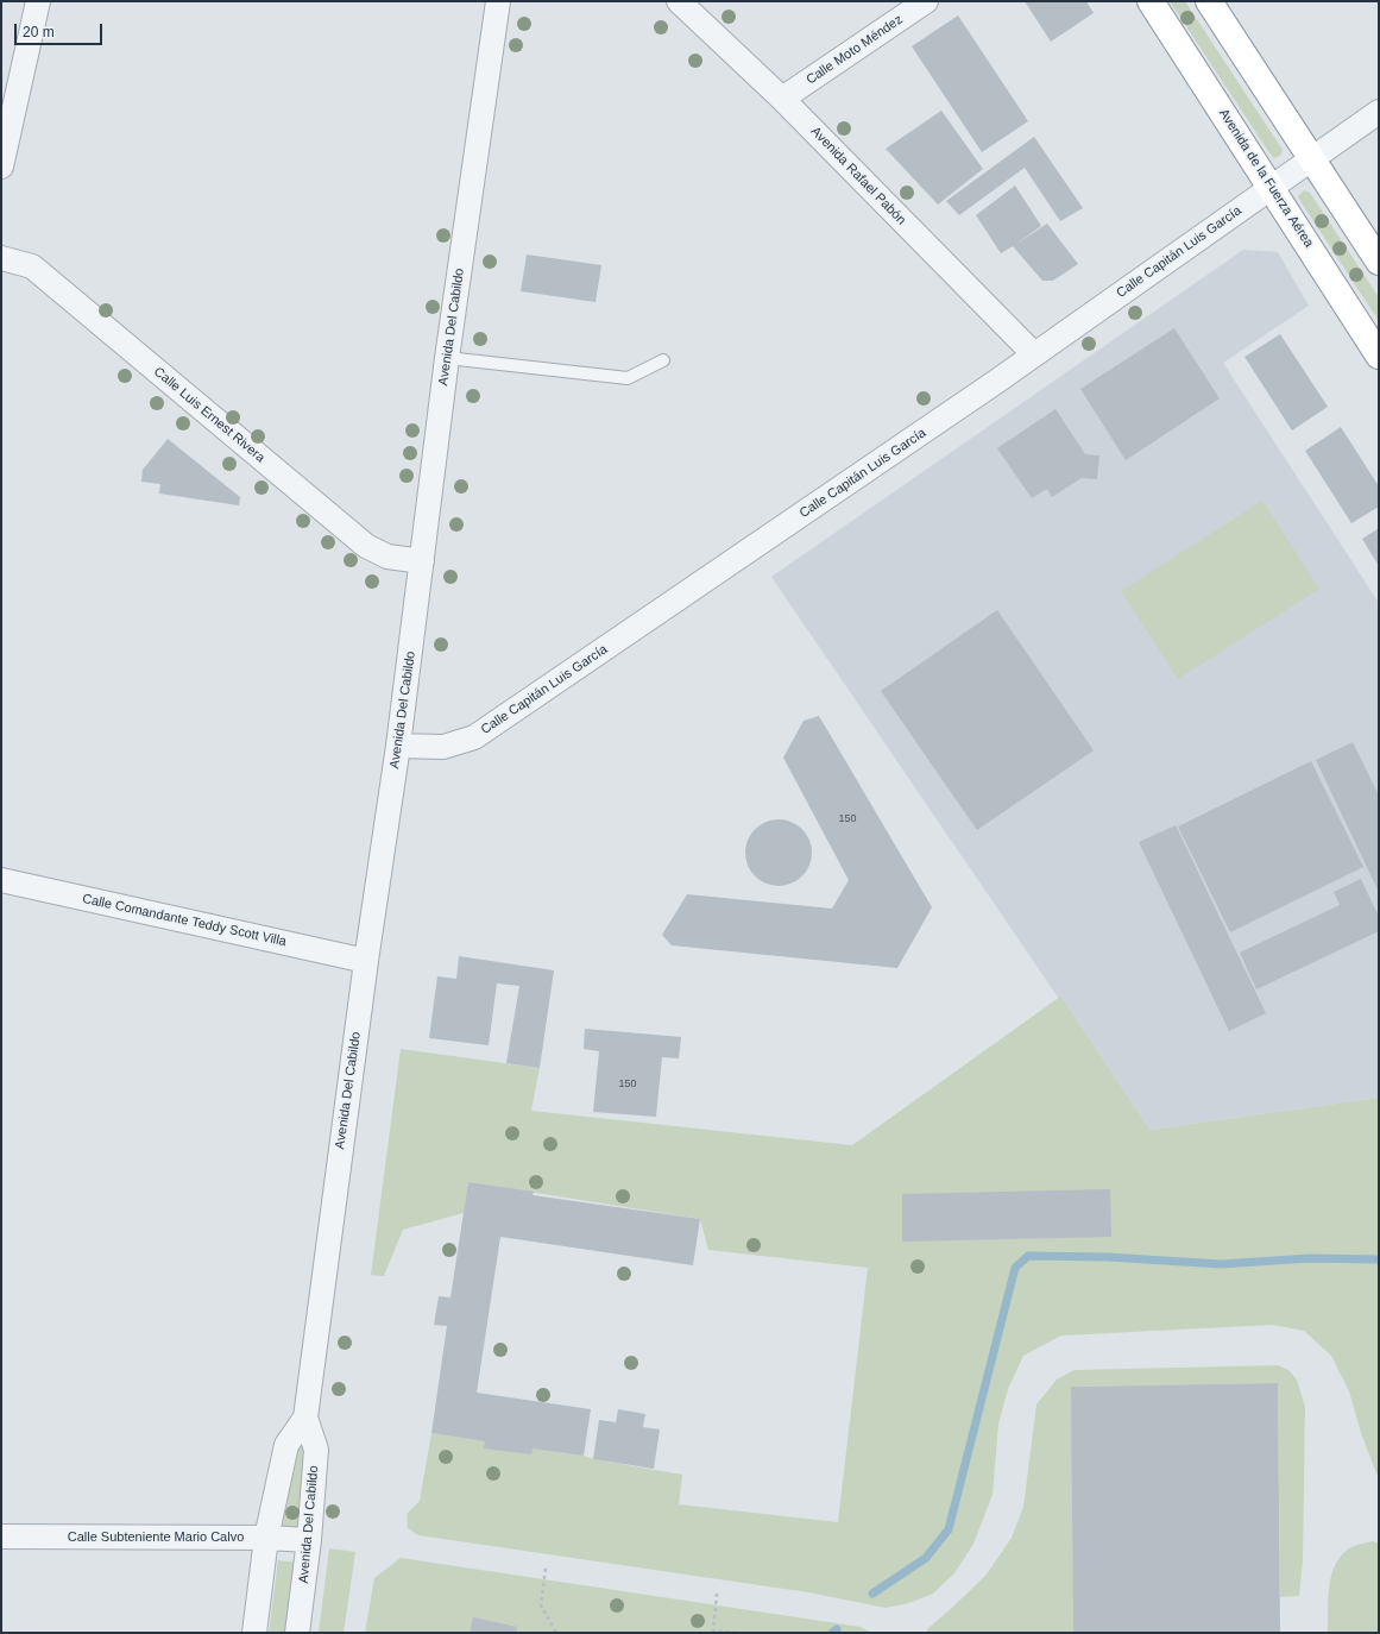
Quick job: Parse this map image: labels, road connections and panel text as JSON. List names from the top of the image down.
{
  "streets": {
    "highway": ["Avenida de la Fuerza Aérea"],
    "street": [
      "Calle Moto Méndez",
      "Avenida Rafael Pabón",
      "Calle Capitán Luis García",
      "Avenida Del Cabildo",
      "Calle Luis Ernest Rivera",
      "Calle Comandante Teddy Scott Villa",
      "Calle Subteniente Mario Calvo"
    ]
  },
  "crossings": [
    ["Calle Moto Méndez", "Avenida Rafael Pabón"],
    ["Avenida Rafael Pabón", "Calle Capitán Luis García"],
    ["Avenida de la Fuerza Aérea", "Calle Capitán Luis García"],
    ["Calle Capitán Luis García", "Avenida Del Cabildo"],
    ["Avenida Del Cabildo", "Calle Luis Ernest Rivera"],
    ["Avenida Del Cabildo", "Calle Comandante Teddy Scott Villa"],
    ["Avenida Del Cabildo", "Calle Subteniente Mario Calvo"]
  ],
  "house_numbers": ["150", "150"],
  "scale_bar": "20 m"
}
